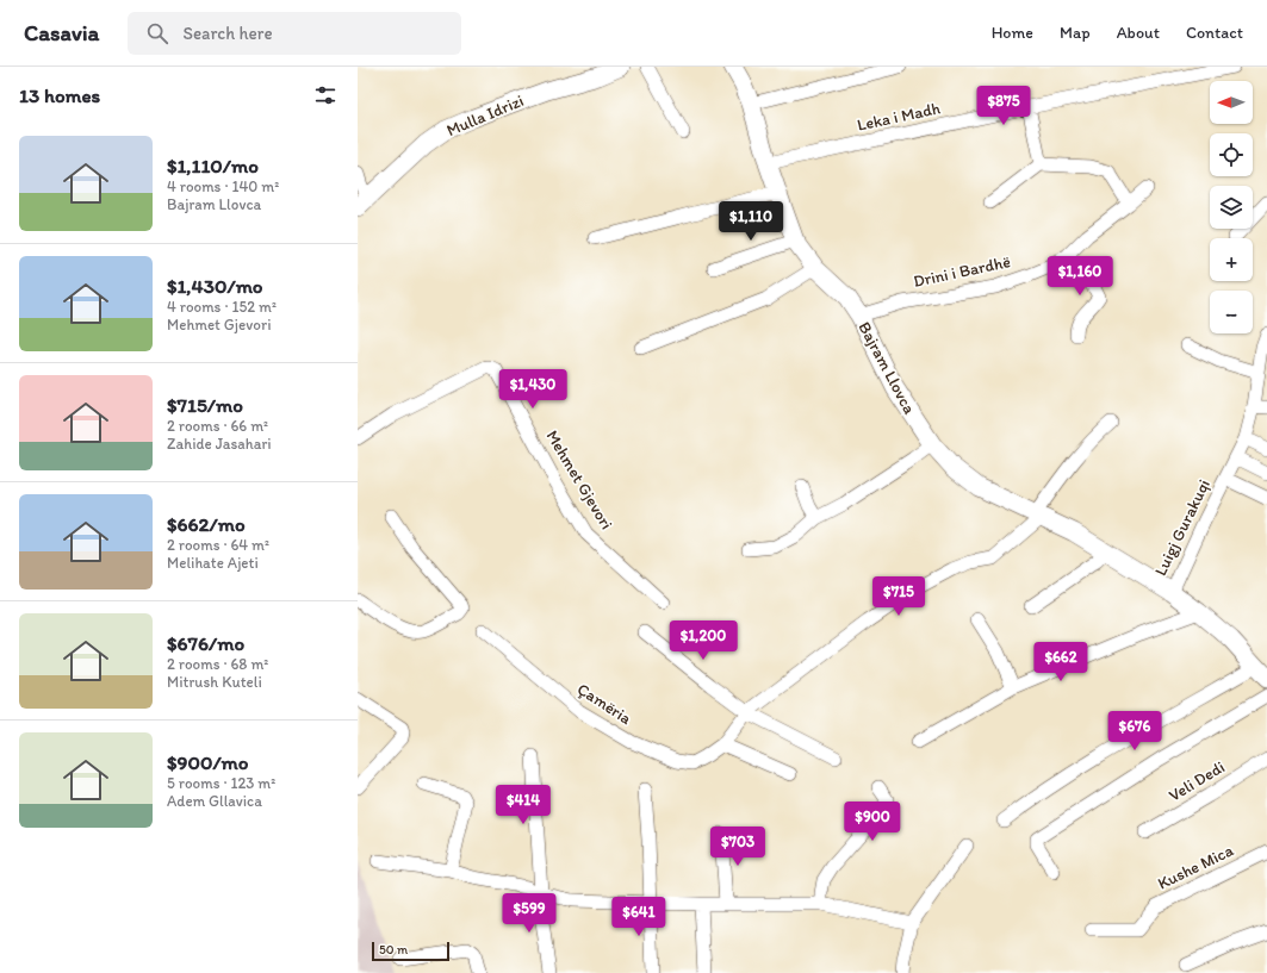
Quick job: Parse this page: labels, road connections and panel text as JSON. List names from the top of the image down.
{
  "streets": {
    "street": [
      "Mulla Idrizi",
      "Leka i Madh",
      "Drini i Bardhë",
      "Bajram Llovca",
      "Mehmet Gjevori",
      "Luigj Gurakuqi",
      "Çamëria",
      "Veli Dedi",
      "Kushe Mica"
    ]
  },
  "crossings": [
    ["Leka i Madh", "Bajram Llovca"],
    ["Drini i Bardhë", "Bajram Llovca"],
    ["Bajram Llovca", "Luigj Gurakuqi"],
    ["Bajram Llovca", "Çamëria"]
  ],
  "scale_bar": "50 m",
  "north": "left",
  "page": {
    "header": "Casavia",
    "search": "Search here",
    "nav": [
      "Home",
      "Map",
      "About",
      "Contact"
    ],
    "heading": "13 homes",
    "map_buttons": ["+", "−"],
    "price": [
      "$875",
      "$1,110",
      "$1,160",
      "$1,430",
      "$715",
      "$1,200",
      "$662",
      "$676",
      "$414",
      "$900",
      "$703",
      "$599",
      "$641"
    ],
    "list": [
      {
        "name": "$1,110/mo",
        "note": "4 rooms · 140 m² · Bajram Llovca"
      },
      {
        "name": "$1,430/mo",
        "note": "4 rooms · 152 m² · Mehmet Gjevori"
      },
      {
        "name": "$715/mo",
        "note": "2 rooms · 66 m² · Zahide Jasahari"
      },
      {
        "name": "$662/mo",
        "note": "2 rooms · 64 m² · Melihate Ajeti"
      },
      {
        "name": "$676/mo",
        "note": "2 rooms · 68 m² · Mitrush Kuteli"
      },
      {
        "name": "$900/mo",
        "note": "5 rooms · 123 m² · Adem Gllavica"
      }
    ],
    "scale": "50 m"
  }
}
